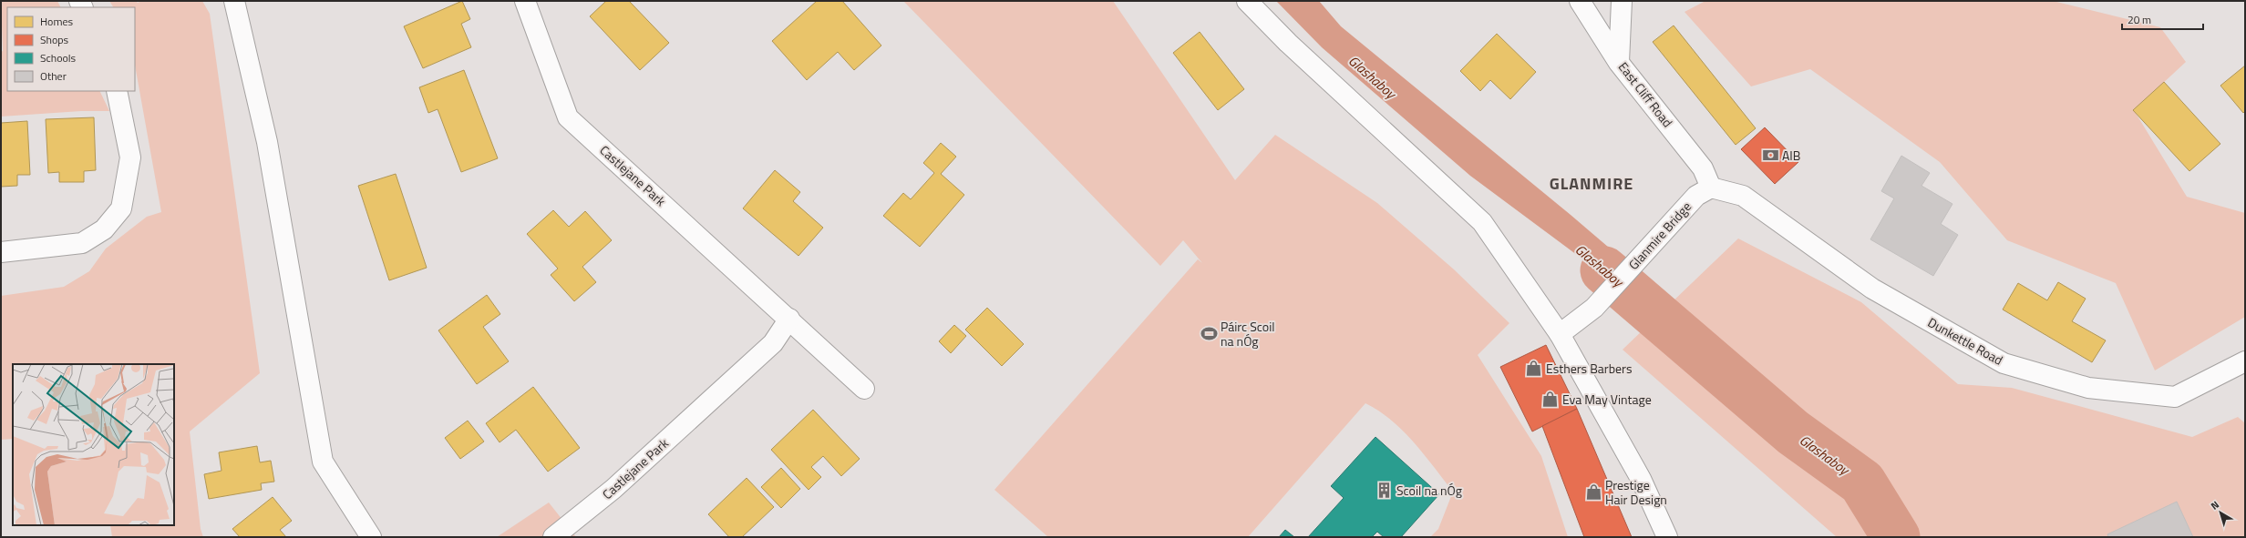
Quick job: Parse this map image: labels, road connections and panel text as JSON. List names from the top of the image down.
{
  "streets": {
    "street": [
      "East Cliff Road",
      "Castlejane Park",
      "Glanmire Bridge",
      "Dunkettle Road"
    ]
  },
  "crossings": [
    ["East Cliff Road", "Glanmire Bridge"],
    ["East Cliff Road", "Dunkettle Road"],
    ["Glanmire Bridge", "Dunkettle Road"]
  ],
  "districts": ["GLANMIRE"],
  "water": ["Glashaboy"],
  "places": {
    "bank": ["AIB"],
    "sports": ["Páirc Scoil na nÓg"],
    "shop": ["Esthers Barbers", "Eva May Vintage", "Prestige Hair Design"],
    "building": ["Scoil na nÓg"]
  },
  "legend": [
    "Homes",
    "Shops",
    "Schools",
    "Other"
  ],
  "scale_bar": "20 m",
  "north": "top left"
}
